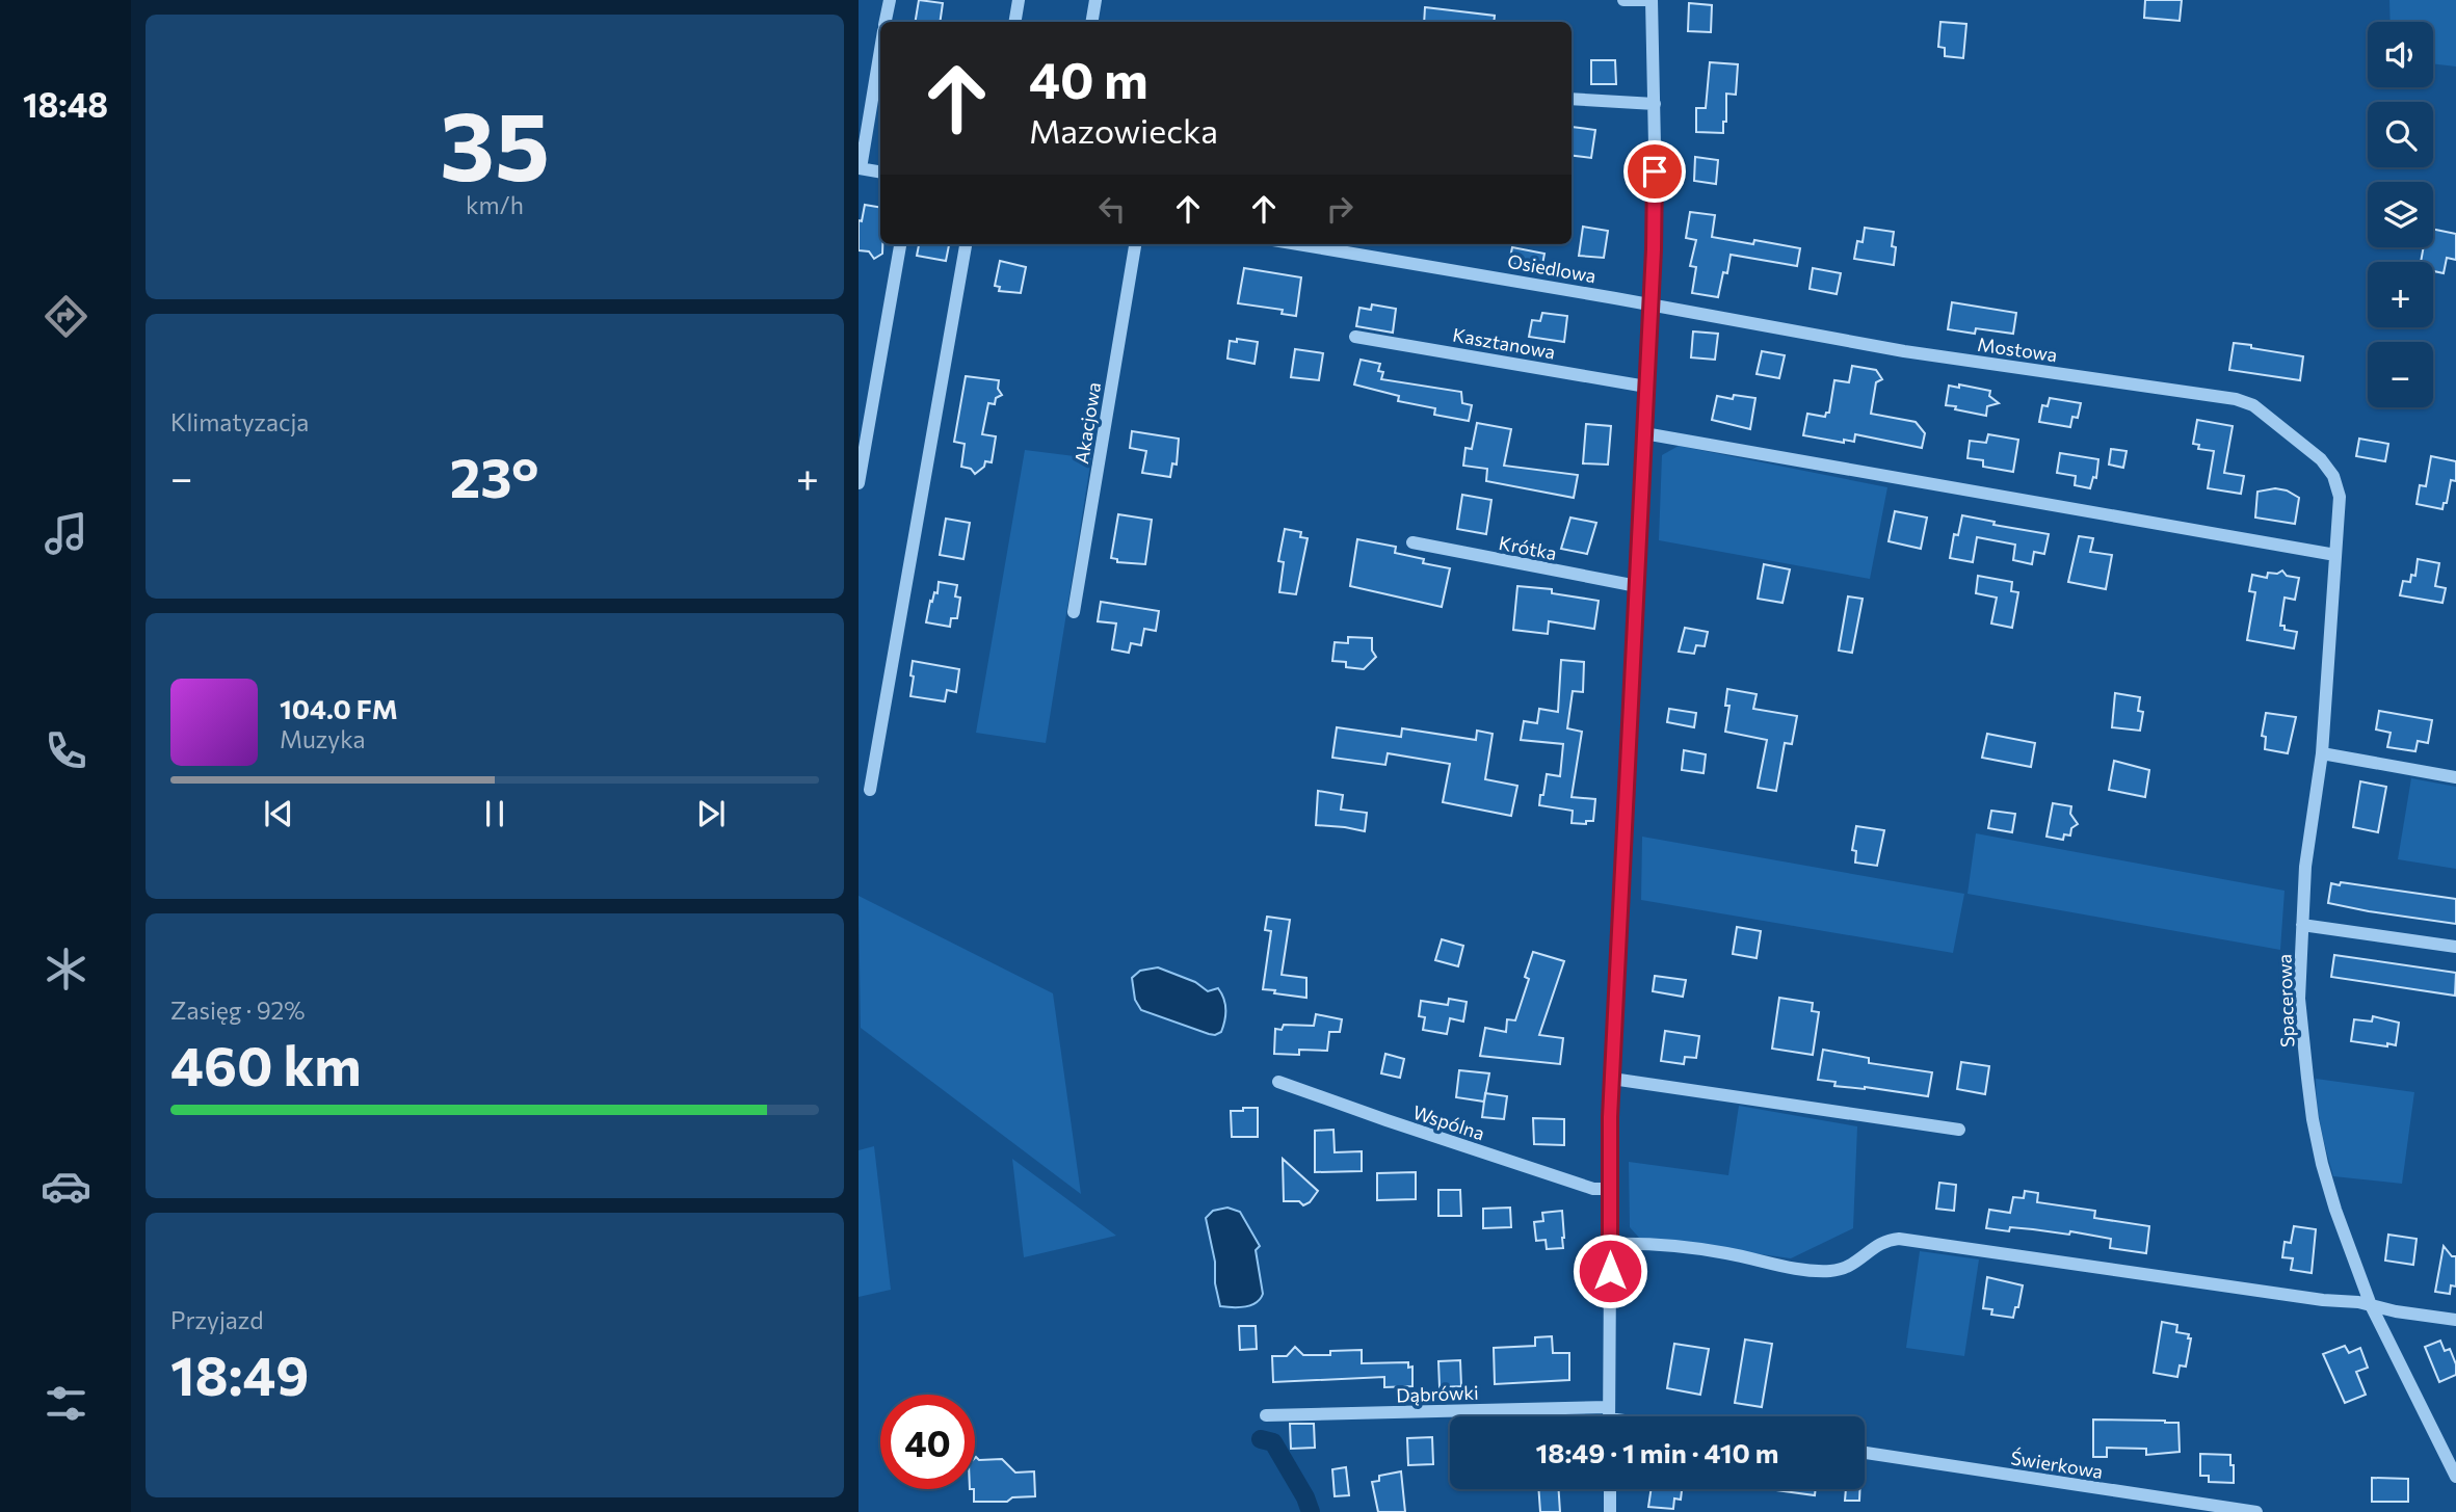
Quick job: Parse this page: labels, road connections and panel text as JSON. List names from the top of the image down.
{
  "streets": {
    "street": [
      "Osiedlowa",
      "Kasztanowa",
      "Mostowa",
      "Akacjowa",
      "Krótka",
      "Spacerowa",
      "Wspólna",
      "Dąbrówki",
      "Świerkowa"
    ]
  },
  "crossings": [
    ["Osiedlowa", "Mostowa"],
    ["Mostowa", "Spacerowa"]
  ],
  "page": {
    "tabs": "18:48",
    "tile": [
      ["35", "km/h"],
      "Klimatyzacja",
      ["Zasięg · 92%", "460 km"],
      ["Przyjazd", "18:49"]
    ],
    "map_buttons": ["+", "−"],
    "turn": ["40 m", "Mazowiecka"],
    "heat": ["−", "23°", "+"],
    "song": ["104.0 FM", "Muzyka"],
    "limit": "40",
    "trip": "18:49 · 1 min · 410 m"
  }
}
